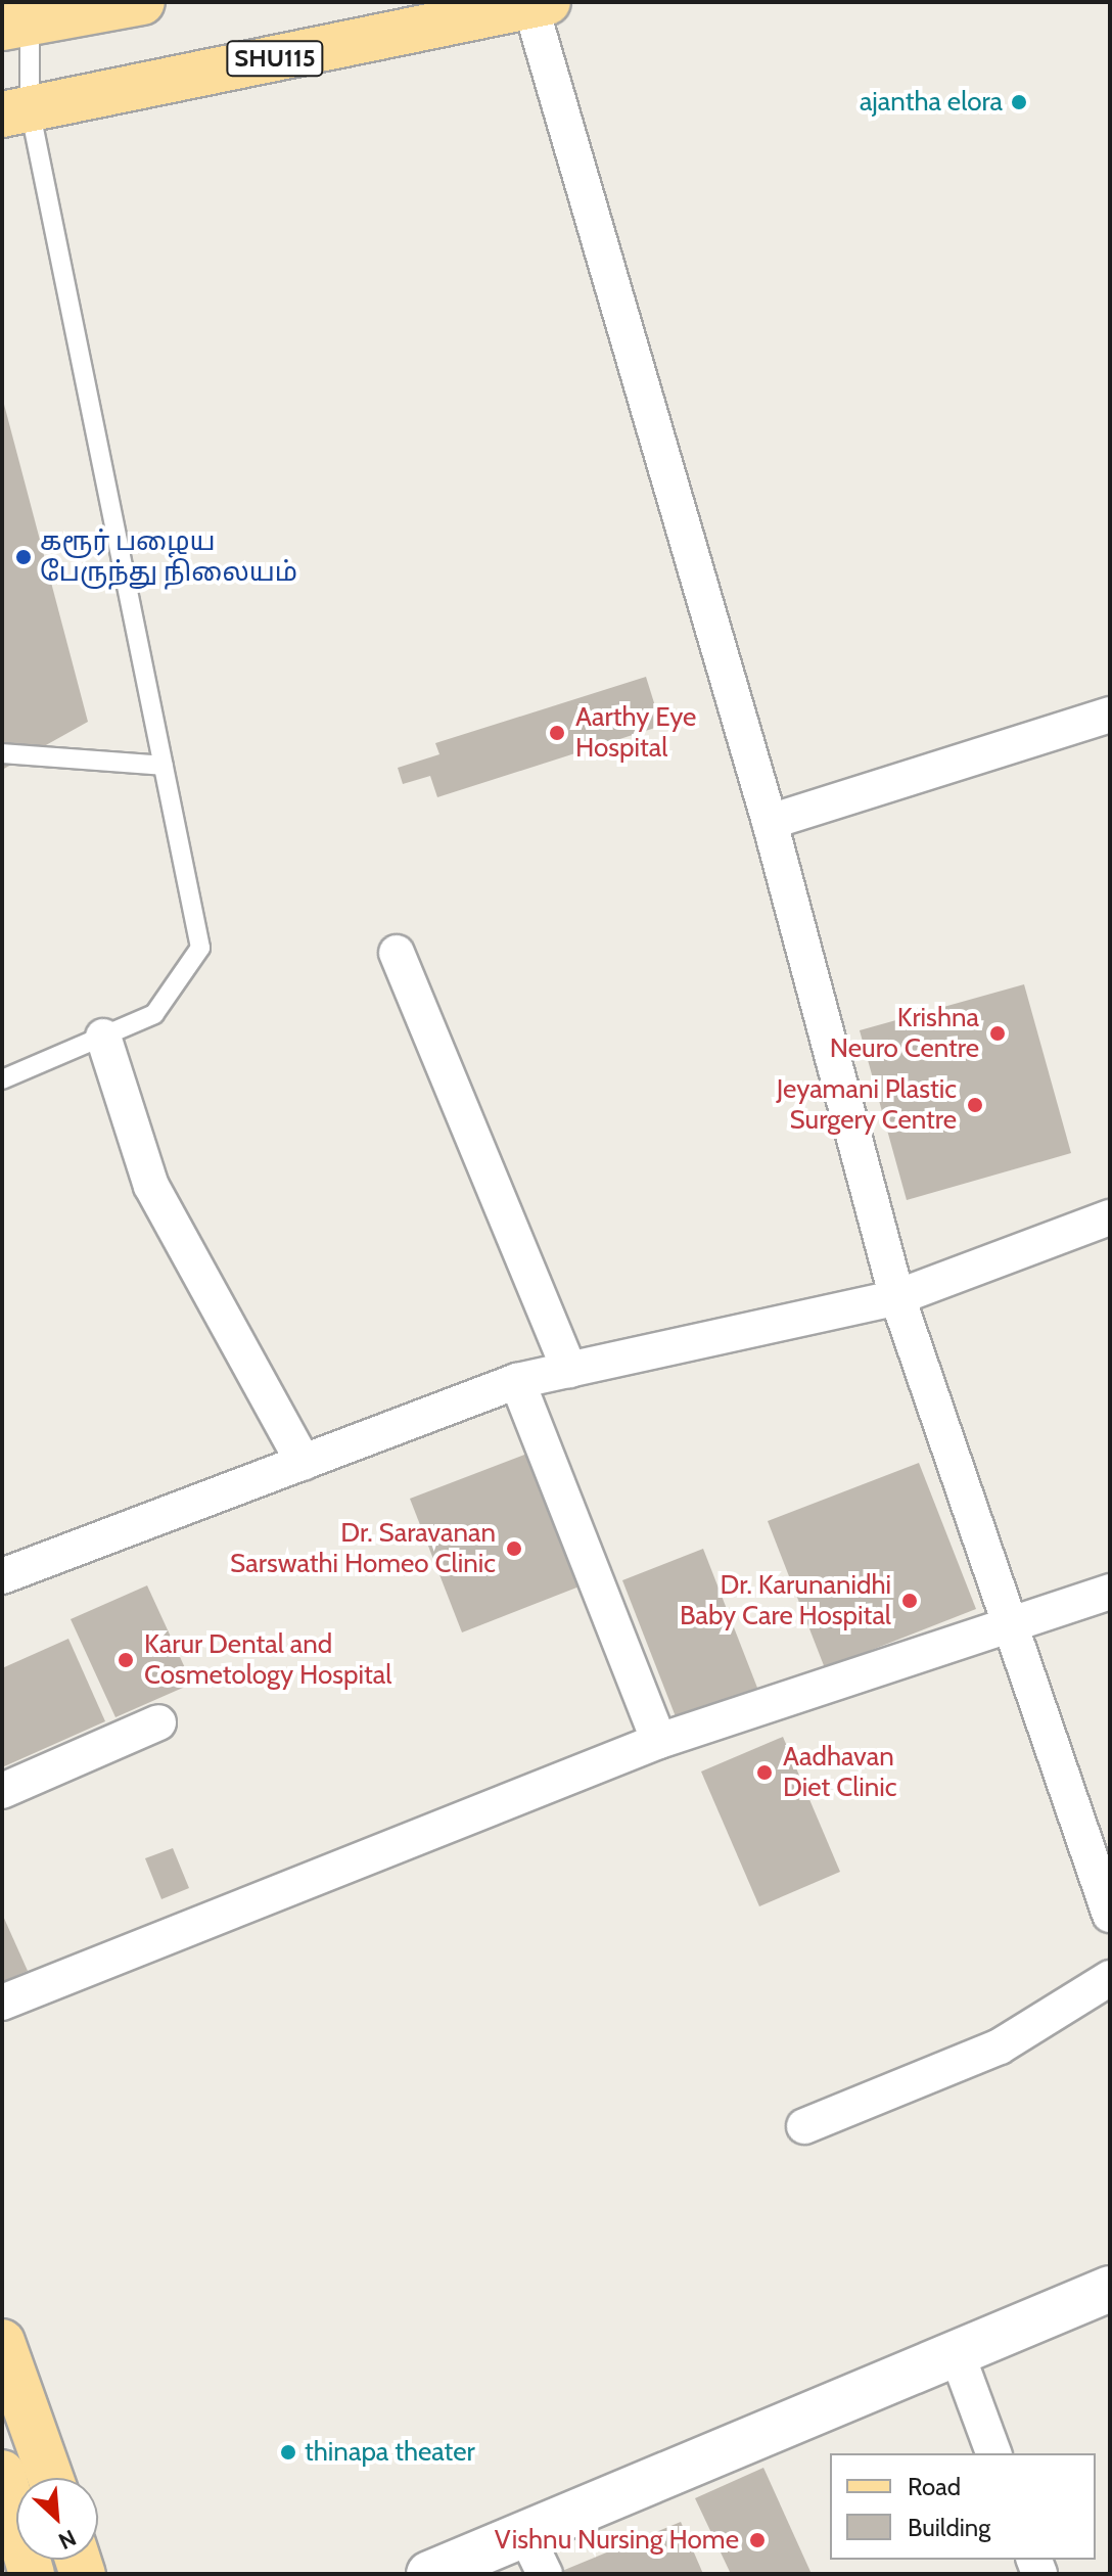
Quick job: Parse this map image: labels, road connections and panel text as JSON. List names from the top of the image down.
{
  "streets": {
    "main road": ["SHU115"]
  },
  "places": [
    "ajantha elora",
    "கரூர் பழைய பேருந்து நிலையம்",
    "Aarthy Eye Hospital",
    "Krishna Neuro Centre",
    "Jeyamani Plastic Surgery Centre",
    "Dr. Saravanan Sarswathi Homeo Clinic",
    "Dr. Karunanidhi Baby Care Hospital",
    "Karur Dental and Cosmetology Hospital",
    "Aadhavan Diet Clinic",
    "thinapa theater",
    "Vishnu Nursing Home"
  ],
  "legend": ["Road", "Building"],
  "north": "bottom right"
}
